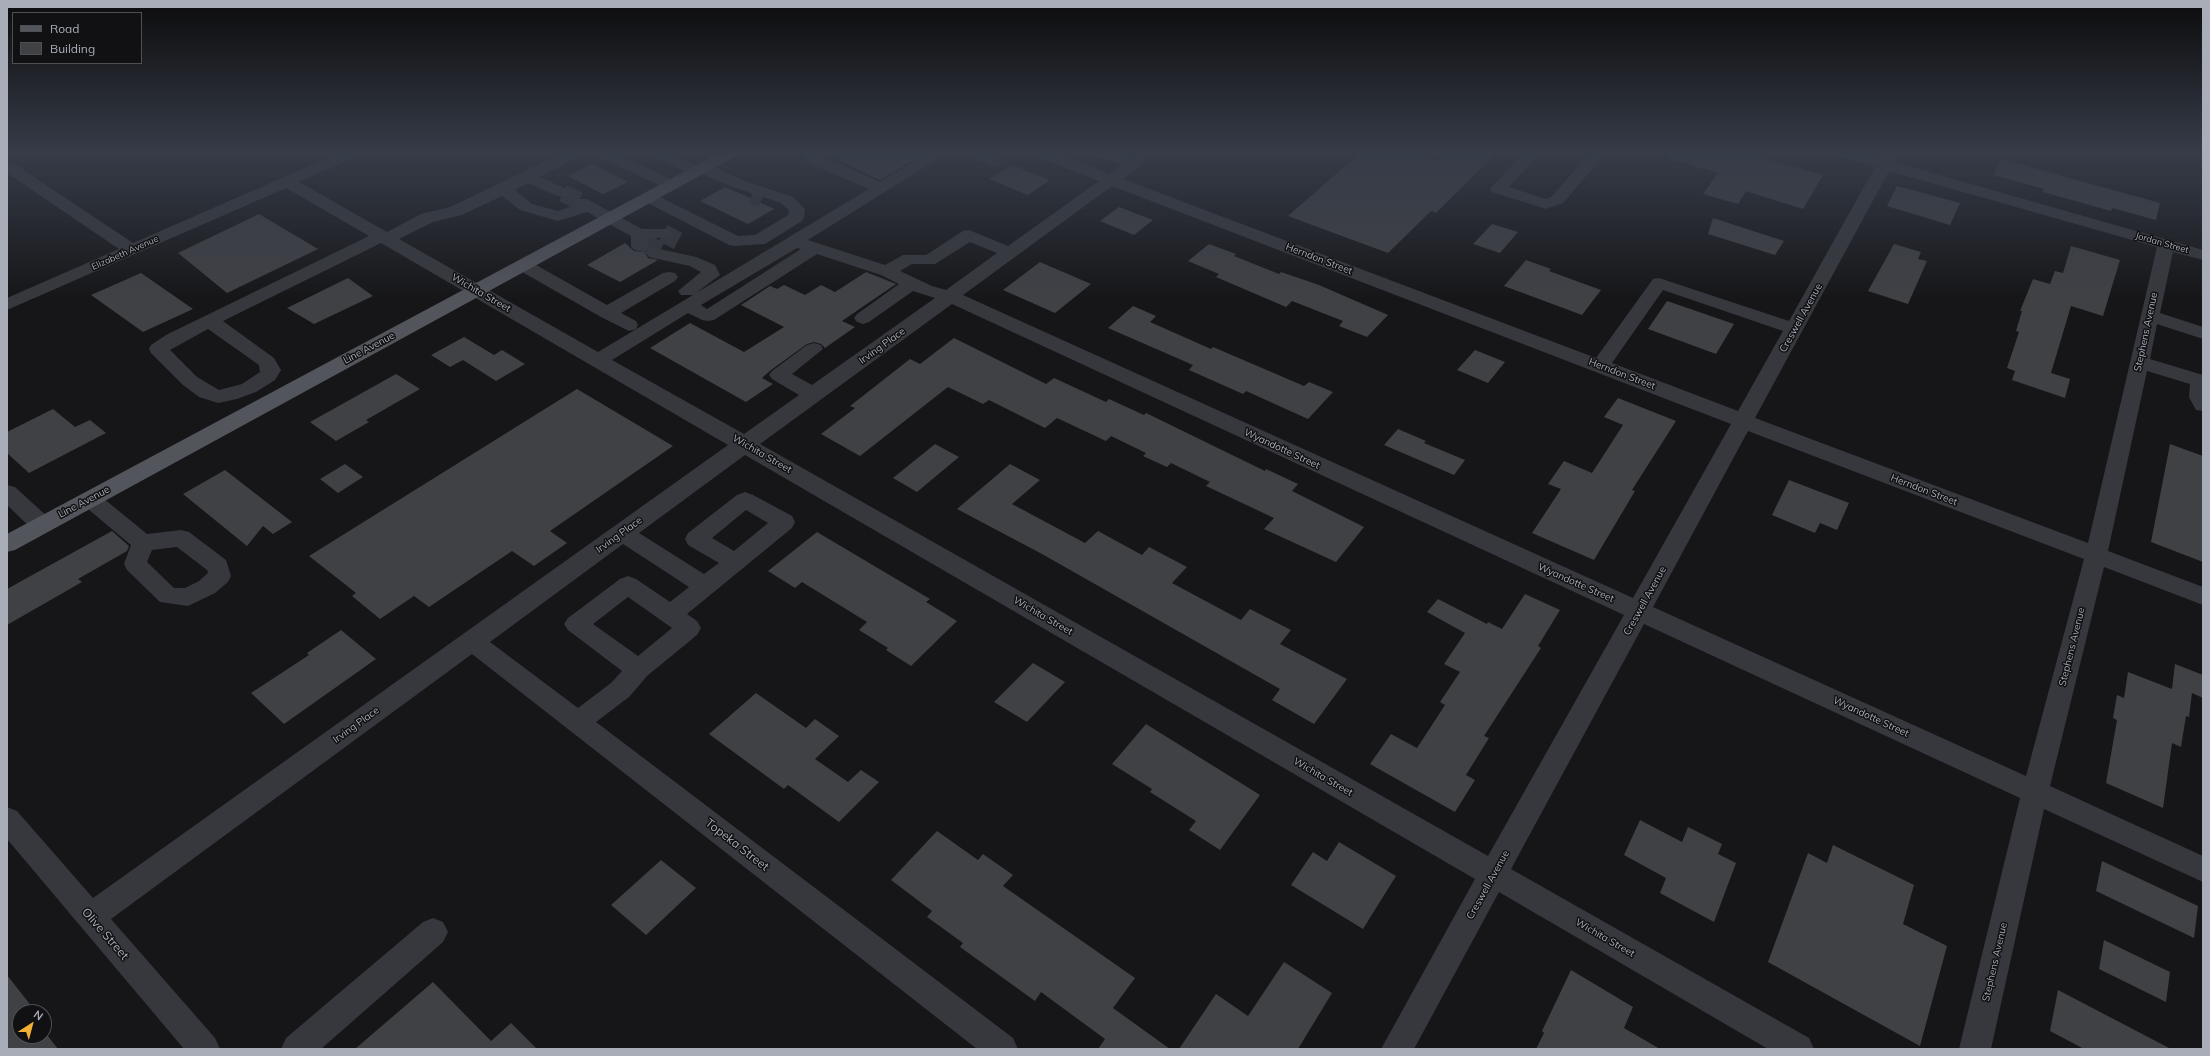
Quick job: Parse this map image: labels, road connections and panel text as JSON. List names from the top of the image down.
{
  "streets": {
    "main road": ["Line Avenue"],
    "street": [
      "Jordan Street",
      "Elizabeth Avenue",
      "Herndon Street",
      "Wichita Street",
      "Creswell Avenue",
      "Stephens Avenue",
      "Irving Place",
      "Wyandotte Street",
      "Topeka Street",
      "Olive Street"
    ]
  },
  "crossings": [
    ["Jordan Street", "Stephens Avenue"],
    ["Herndon Street", "Creswell Avenue"],
    ["Herndon Street", "Stephens Avenue"],
    ["Wichita Street", "Creswell Avenue"],
    ["Wichita Street", "Irving Place"],
    ["Wichita Street", "Line Avenue"],
    ["Creswell Avenue", "Wyandotte Street"],
    ["Stephens Avenue", "Wyandotte Street"],
    ["Irving Place", "Wyandotte Street"],
    ["Irving Place", "Topeka Street"],
    ["Irving Place", "Olive Street"]
  ],
  "legend": ["Road", "Building"],
  "north": "top right"
}
